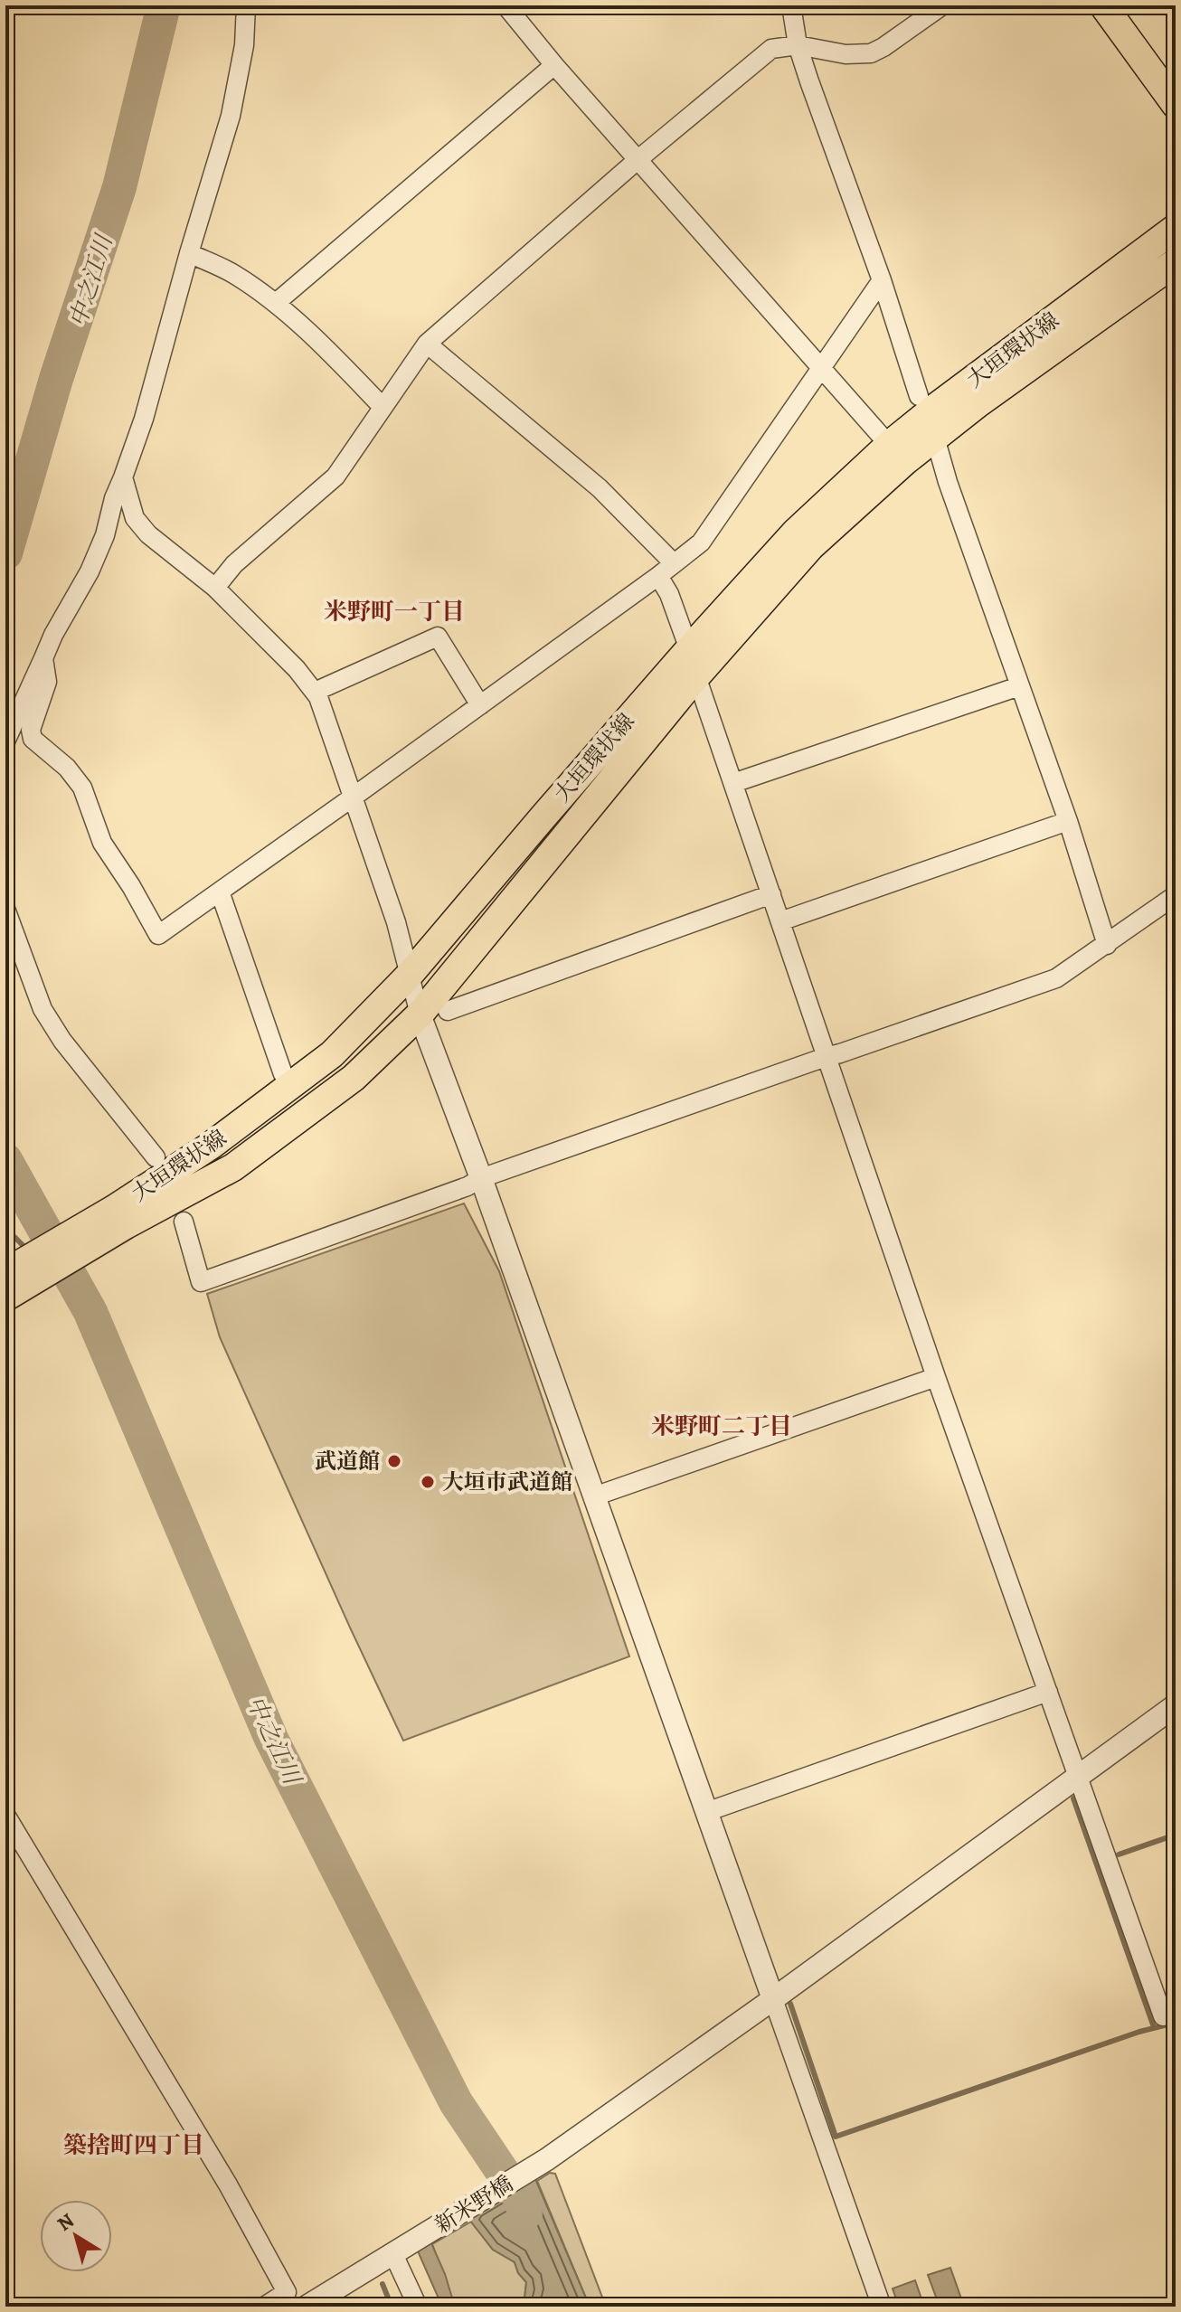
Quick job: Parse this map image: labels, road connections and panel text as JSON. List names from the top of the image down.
{
  "streets": {
    "main road": ["大垣環状線"],
    "street": ["新米野橋"]
  },
  "districts": ["米野町一丁目", "米野町二丁目", "築捨町四丁目"],
  "water": ["中之江川"],
  "places": ["武道館", "大垣市武道館"],
  "north": "top left"
}
